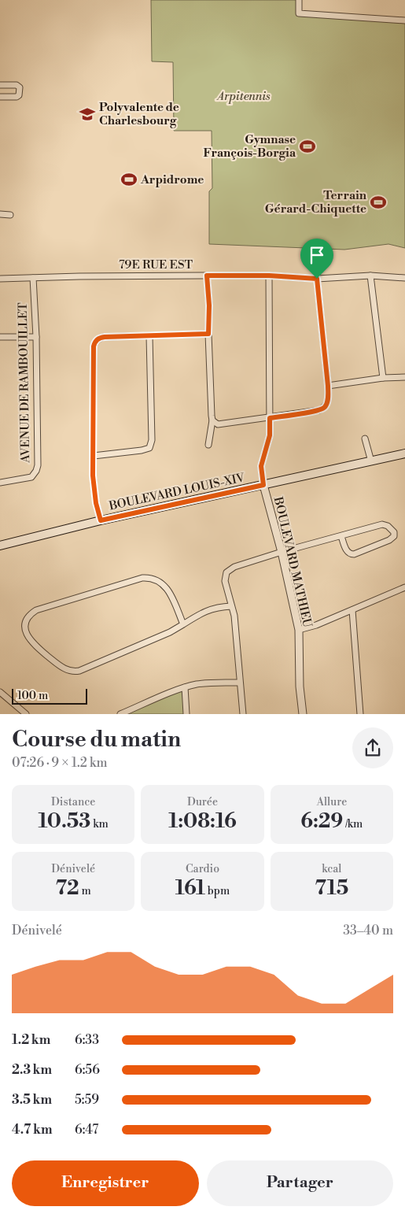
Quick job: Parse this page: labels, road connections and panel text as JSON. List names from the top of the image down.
{
  "streets": {
    "main road": ["BOULEVARD LOUIS-XIV"],
    "street": ["79E RUE EST", "AVENUE DE RAMBOUILLET", "BOULEVARD MATHIEU"]
  },
  "crossings": [
    ["79E RUE EST", "AVENUE DE RAMBOUILLET"],
    ["79E RUE EST", "BOULEVARD MATHIEU"],
    ["BOULEVARD LOUIS-XIV", "BOULEVARD MATHIEU"]
  ],
  "parks": ["Arpitennis"],
  "places": {
    "school or university": ["Polyvalente de Charlesbourg"],
    "sports": ["Gymnase François-Borgia", "Arpidrome", "Terrain Gérard-Chiquette"]
  },
  "scale_bar": "100 m",
  "page": {
    "scale": "100 m",
    "heading": ["Course du matin", "07:26 · 9 × 1.2 km"],
    "stats": [
      ["Distance", "10.53 km"],
      ["Durée", "1:08:16"],
      ["Allure", "6:29 /km"],
      ["Dénivelé", "72 m"],
      ["Cardio", "161 bpm"],
      ["kcal", "715"]
    ],
    "chart": ["Dénivelé", "33–40 m"],
    "list": [
      {
        "name": "1.2 km",
        "note": "6:33"
      },
      {
        "name": "2.3 km",
        "note": "6:56"
      },
      {
        "name": "3.5 km",
        "note": "5:59"
      },
      {
        "name": "4.7 km",
        "note": "6:47"
      }
    ],
    "buttons": ["Enregistrer", "Partager"]
  }
}
